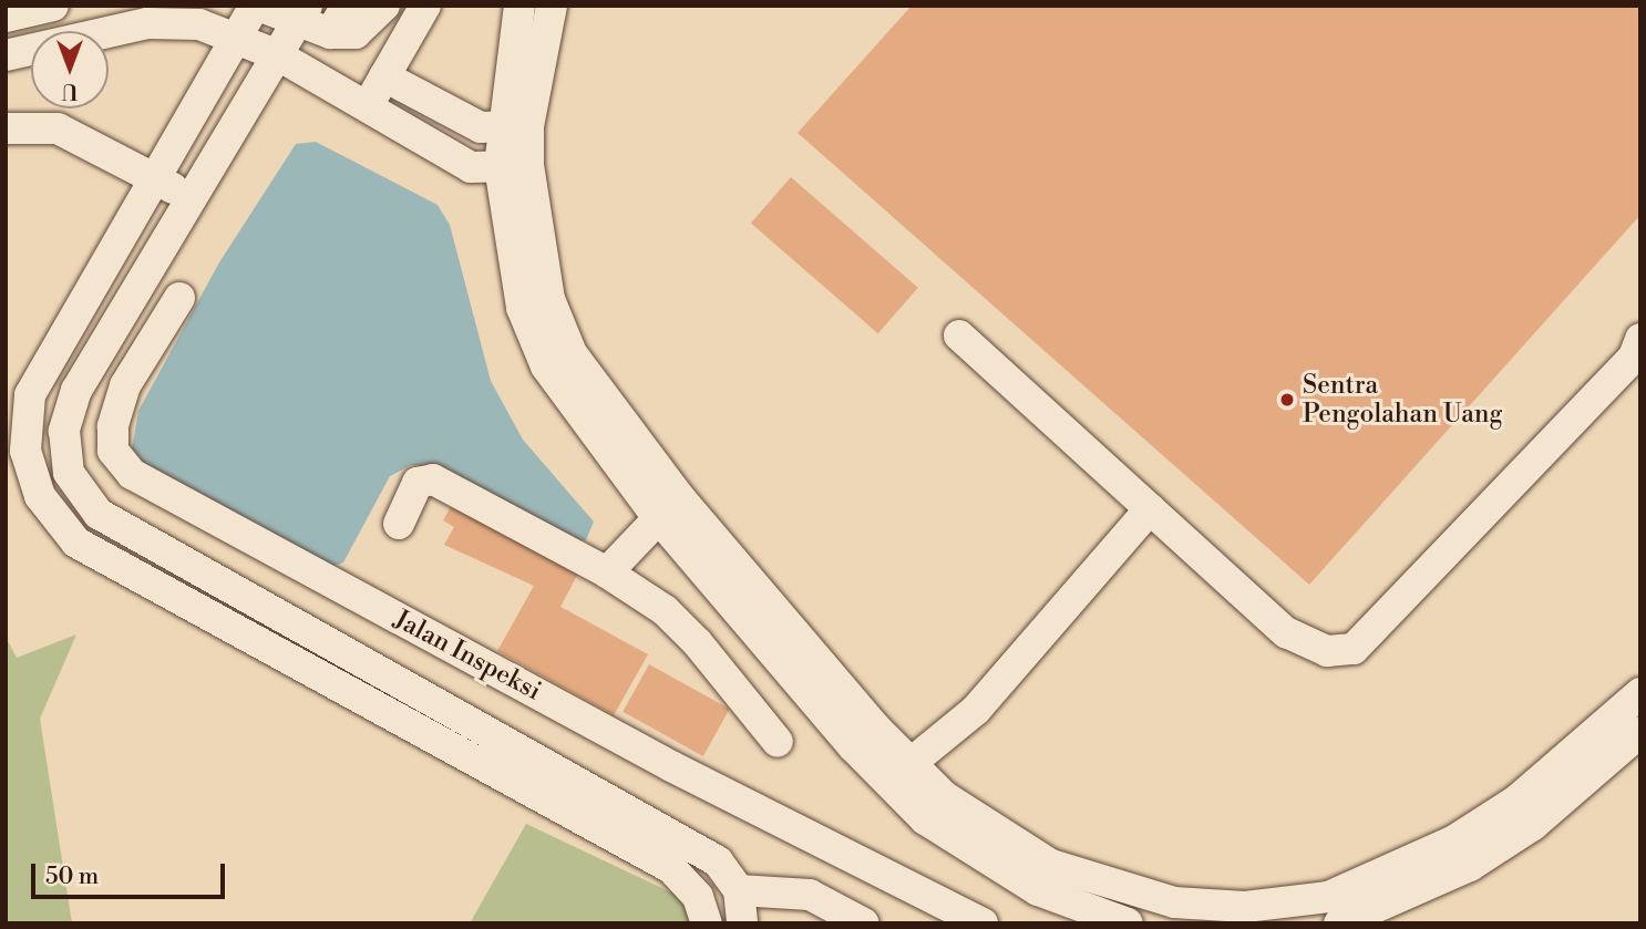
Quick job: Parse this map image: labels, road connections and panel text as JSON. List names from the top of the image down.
{
  "streets": {
    "lane": ["Jalan Inspeksi"]
  },
  "places": ["Sentra Pengolahan Uang"],
  "scale_bar": "50 m",
  "north": "bottom"
}
